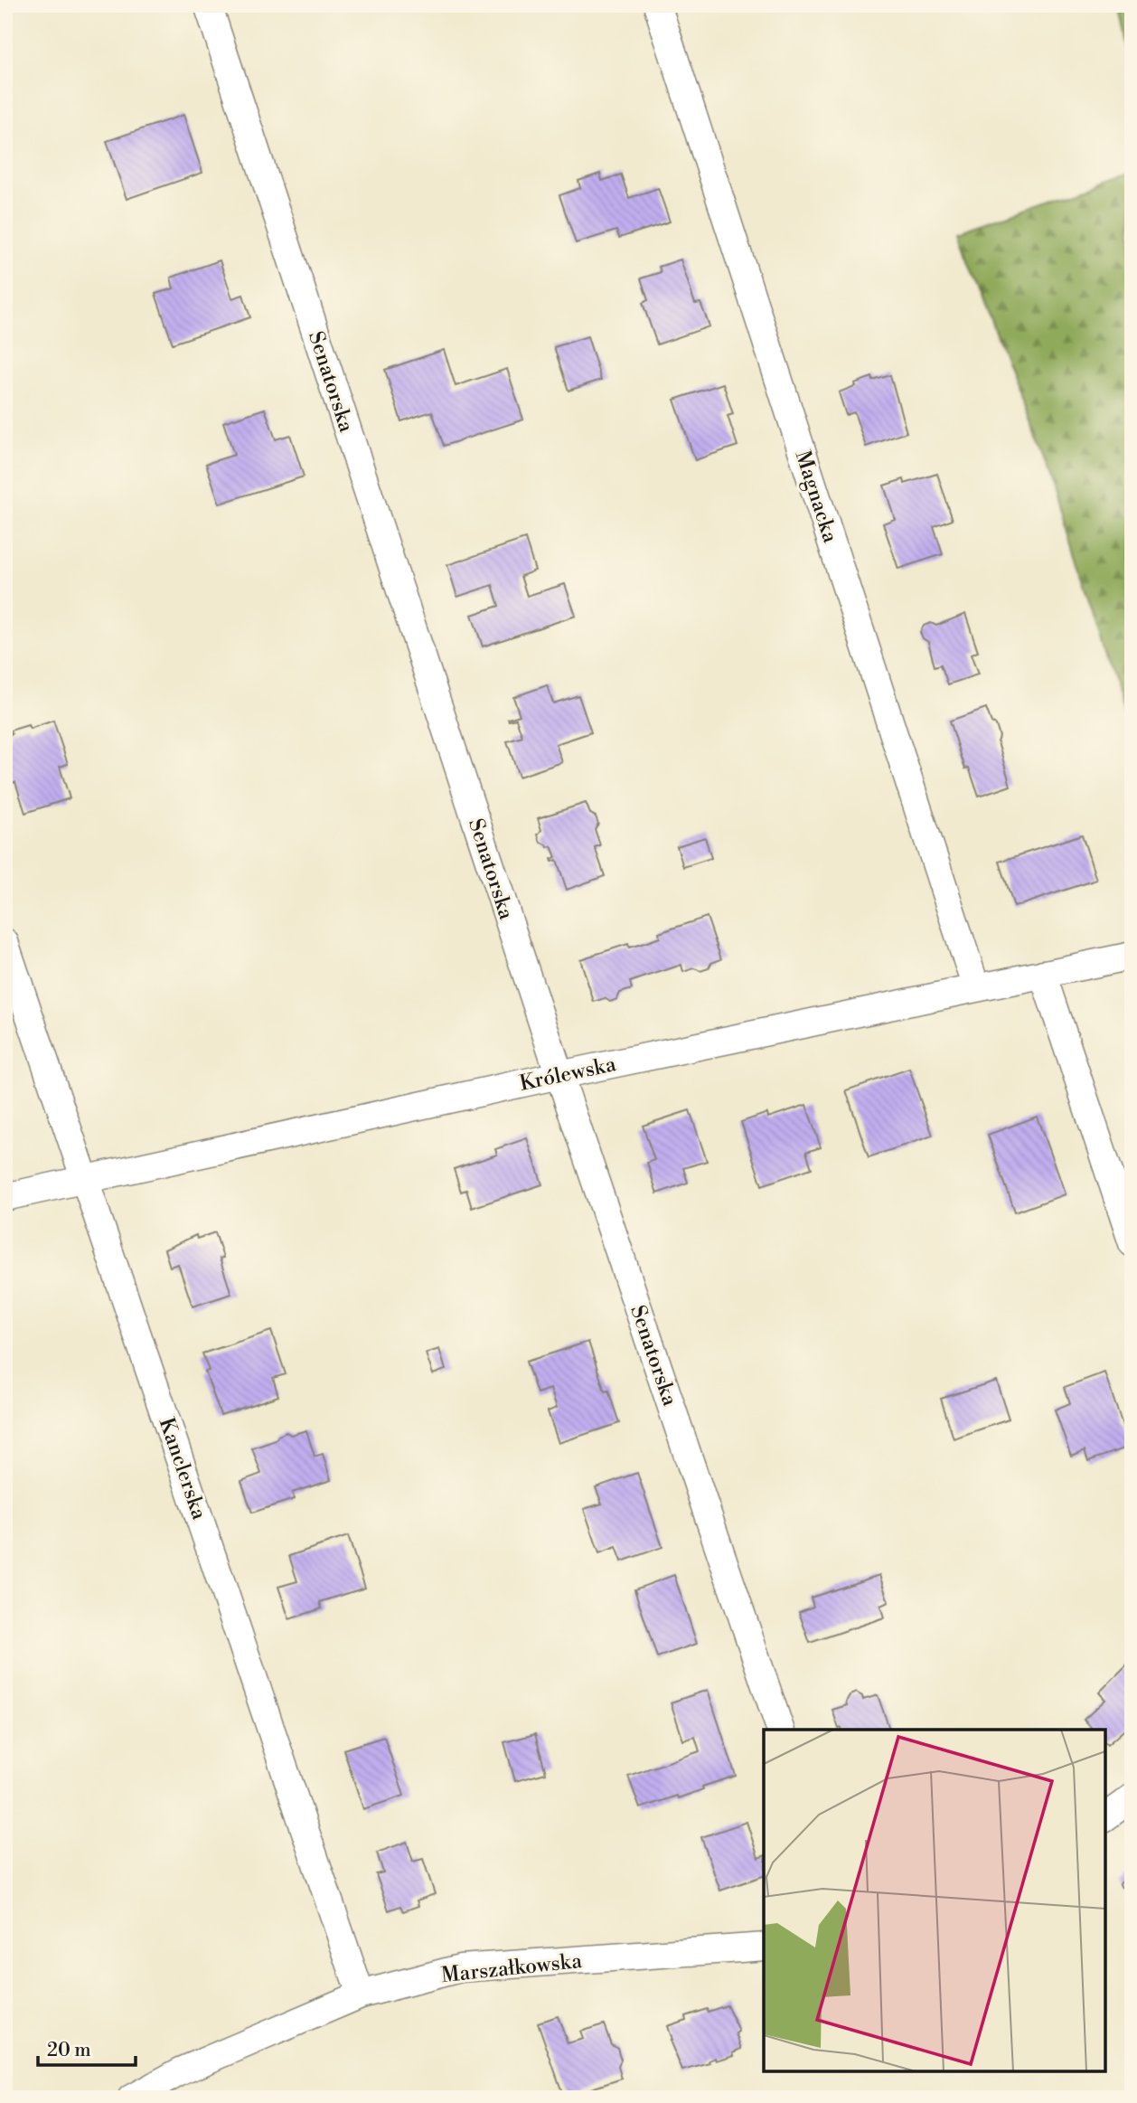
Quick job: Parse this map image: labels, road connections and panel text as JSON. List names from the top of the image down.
{
  "streets": {
    "street": [
      "Senatorska",
      "Magnacka",
      "Królewska",
      "Kanclerska",
      "Marszałkowska"
    ]
  },
  "crossings": [
    ["Senatorska", "Królewska"],
    ["Magnacka", "Królewska"],
    ["Królewska", "Kanclerska"],
    ["Kanclerska", "Marszałkowska"]
  ],
  "scale_bar": "20 m"
}
